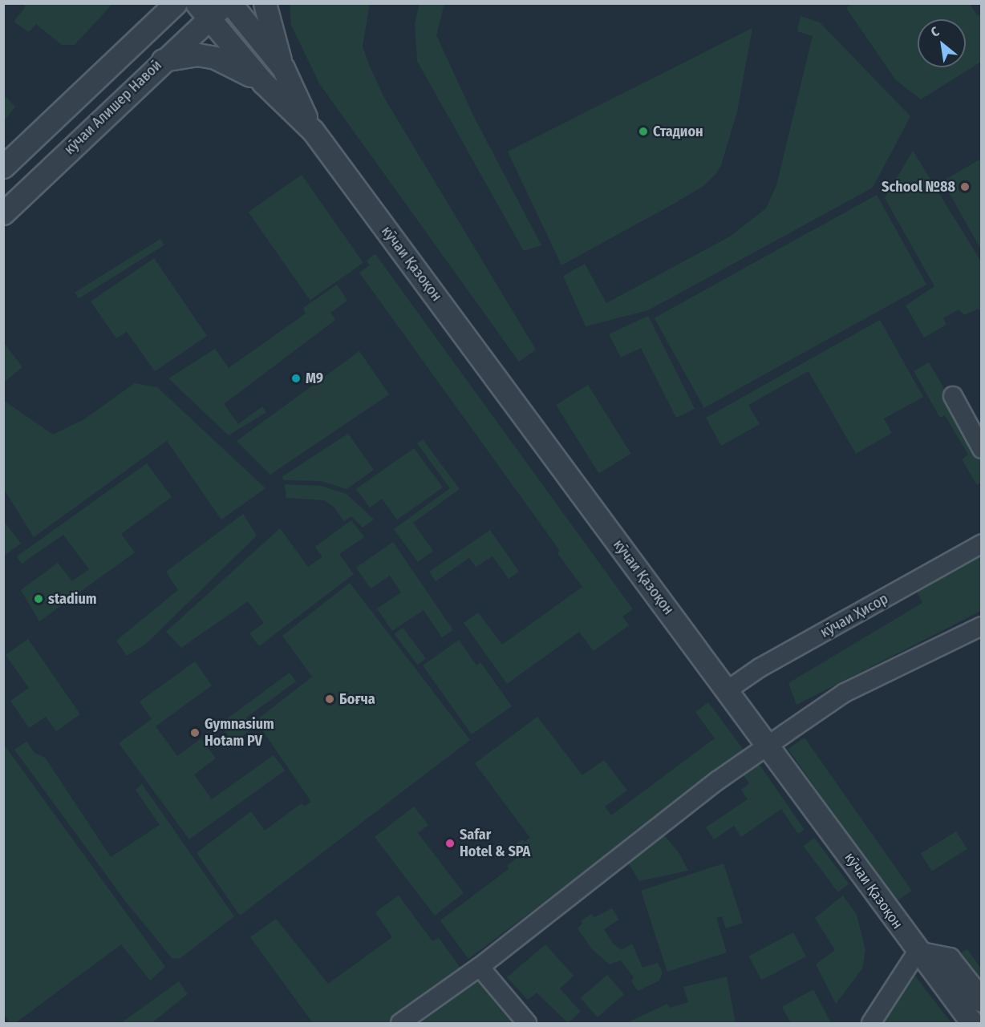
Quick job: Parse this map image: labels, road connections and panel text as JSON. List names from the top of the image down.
{
  "streets": {
    "street": ["кӯчаи Алишер Навоӣ", "кӯчаи Қазоқон", "кӯчаи Ҳисор"]
  },
  "crossings": [
    ["кӯчаи Алишер Навоӣ", "кӯчаи Қазоқон"],
    ["кӯчаи Қазоқон", "кӯчаи Ҳисор"]
  ],
  "places": [
    "Стадион",
    "School №88",
    "М9",
    "stadium",
    "Боғча",
    "Gymnasium Hotam PV",
    "Safar Hotel & SPA"
  ],
  "north": "top left"
}
